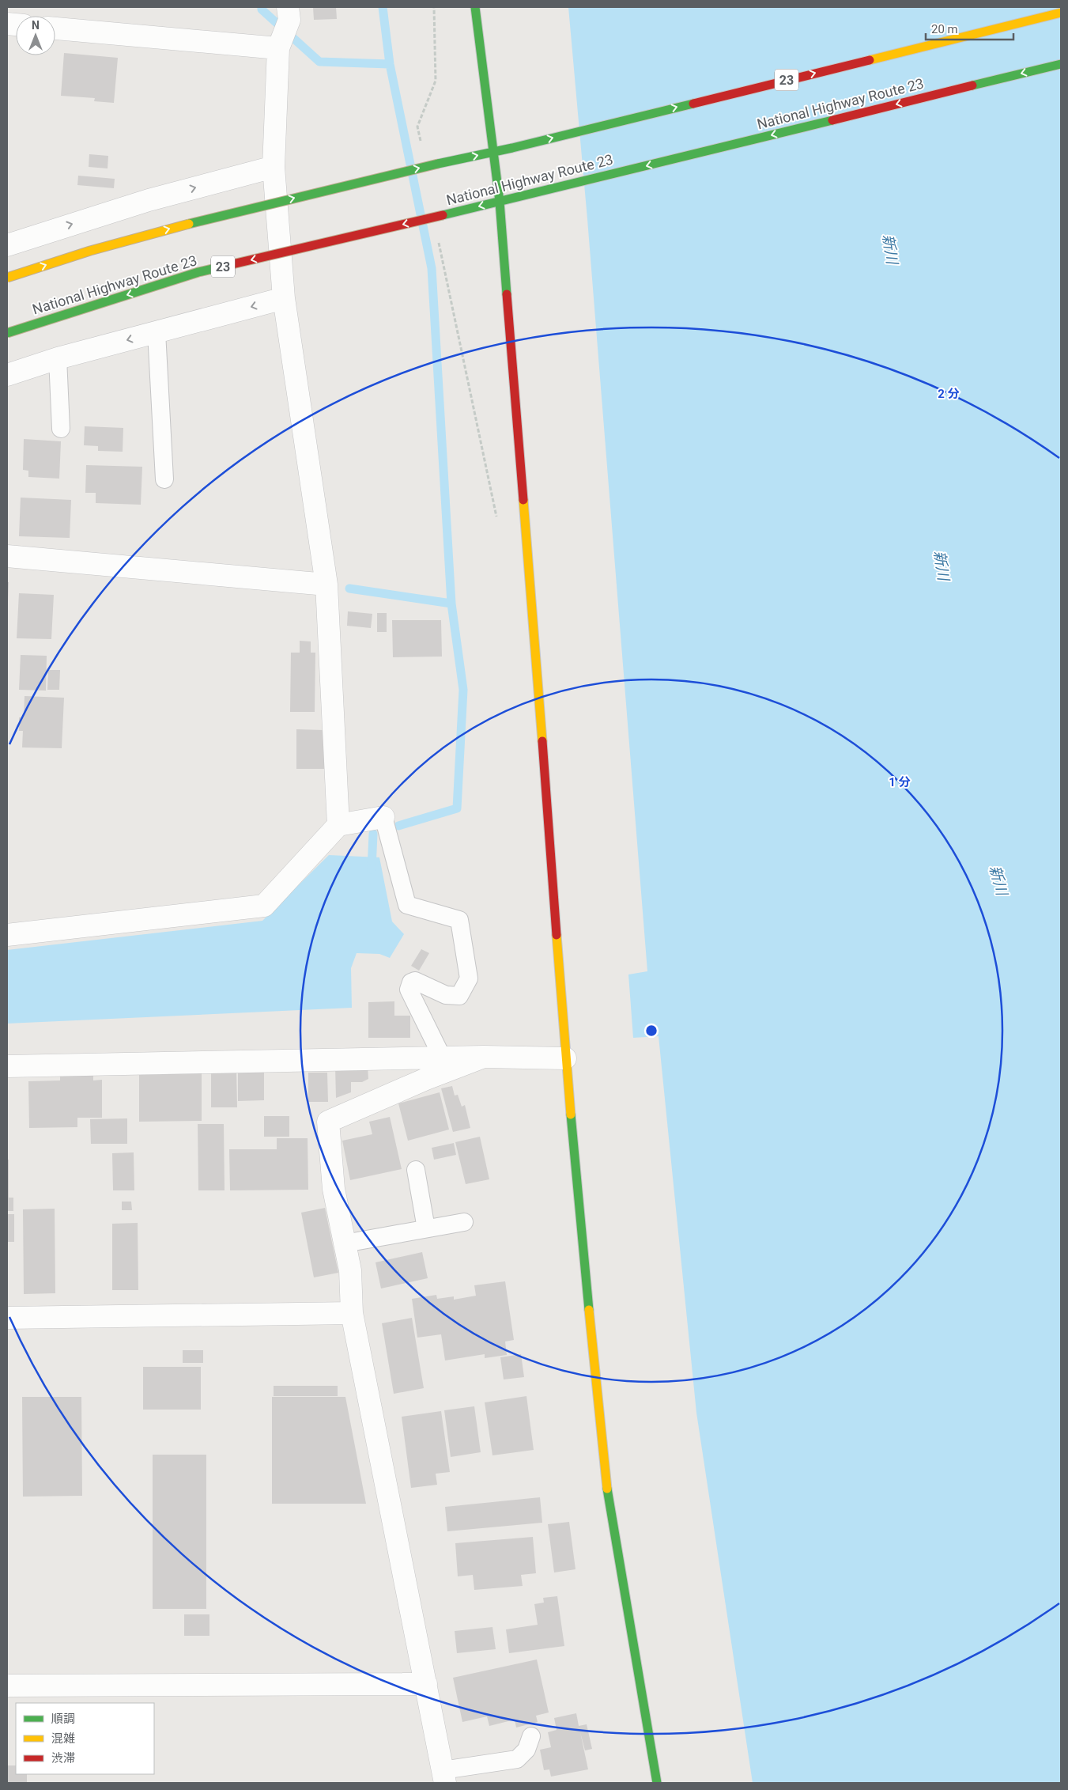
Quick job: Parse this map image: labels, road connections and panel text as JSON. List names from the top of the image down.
{
  "streets": {
    "main road": ["23", "National Highway Route 23"]
  },
  "water": ["新川"],
  "legend": ["順調", "混雑", "渋滞"],
  "scale_bar": "20 m",
  "north": "top",
  "rings": ["2 分", "1 分"]
}
